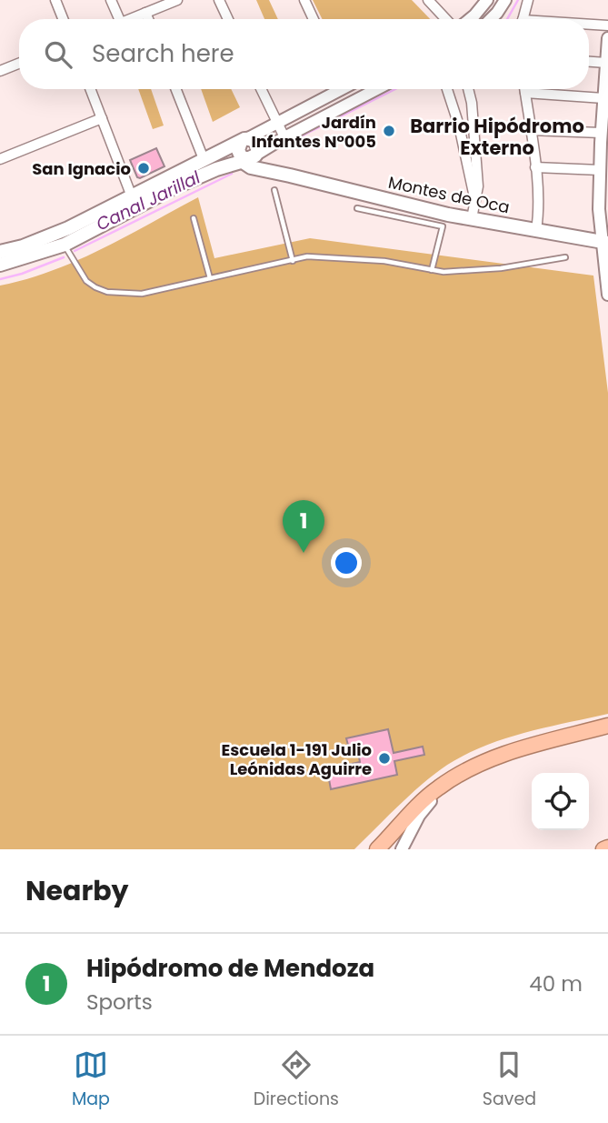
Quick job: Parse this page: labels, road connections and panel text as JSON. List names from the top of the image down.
{
  "streets": {
    "main road": ["Montes de Oca"]
  },
  "districts": ["Barrio Hipódromo Externo"],
  "water": ["Canal Jarillal"],
  "places": ["Jardín Infantes N°005", "San Ignacio", "Escuela 1-191 Julio Leónidas Aguirre"],
  "page": {
    "search": "Search here",
    "pins": "1",
    "heading": "Nearby",
    "list": [
      {
        "mark": "1",
        "name": "Hipódromo de Mendoza",
        "note": "Sports",
        "value": "40 m"
      }
    ],
    "nav": ["Map", "Directions", "Saved"]
  }
}
